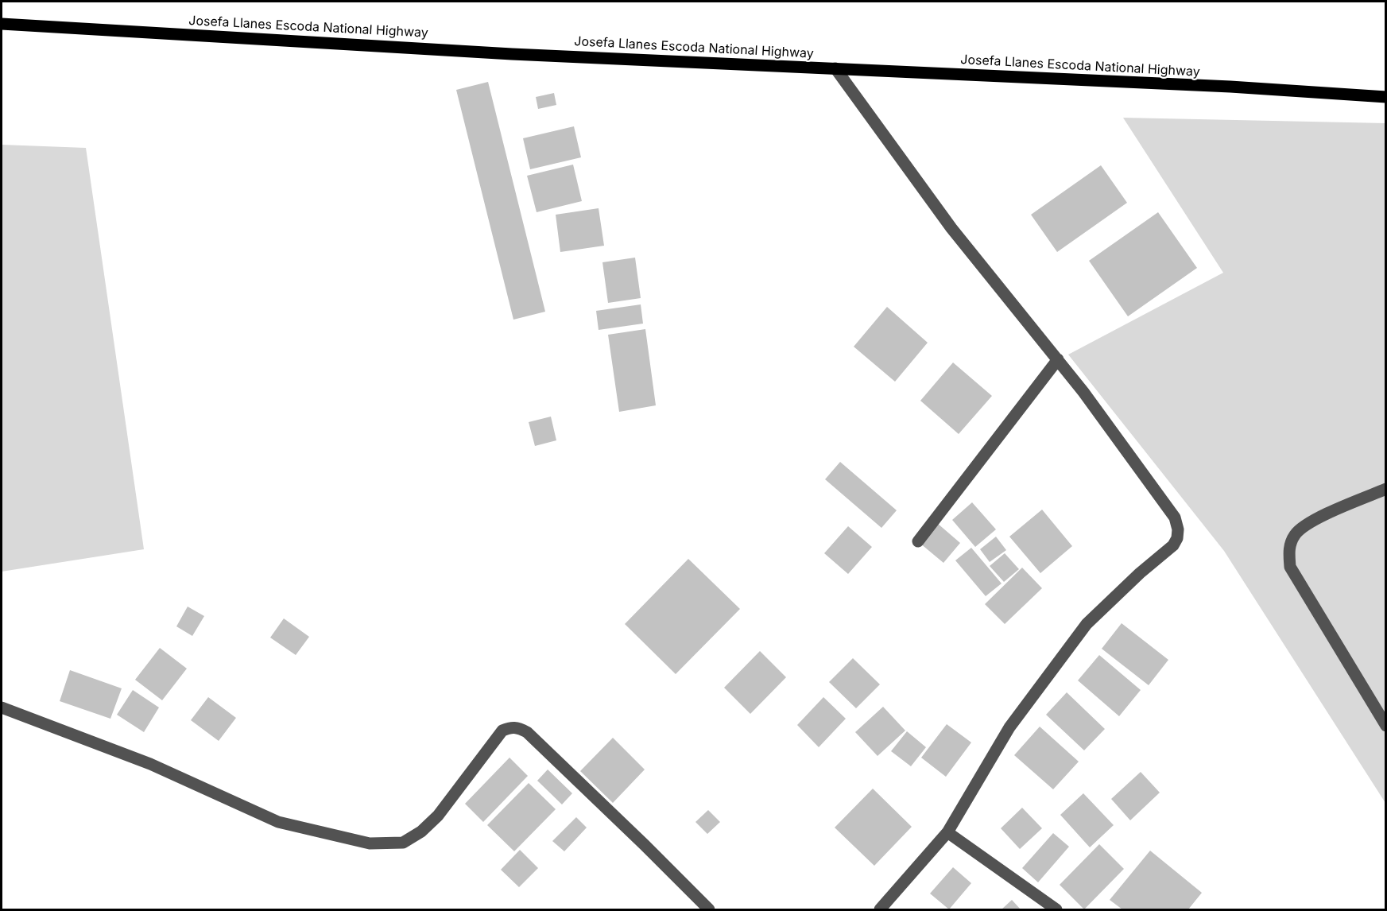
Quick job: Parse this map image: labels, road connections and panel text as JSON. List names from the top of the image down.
{
  "streets": {
    "main road": ["Josefa Llanes Escoda National Highway"]
  }
}
